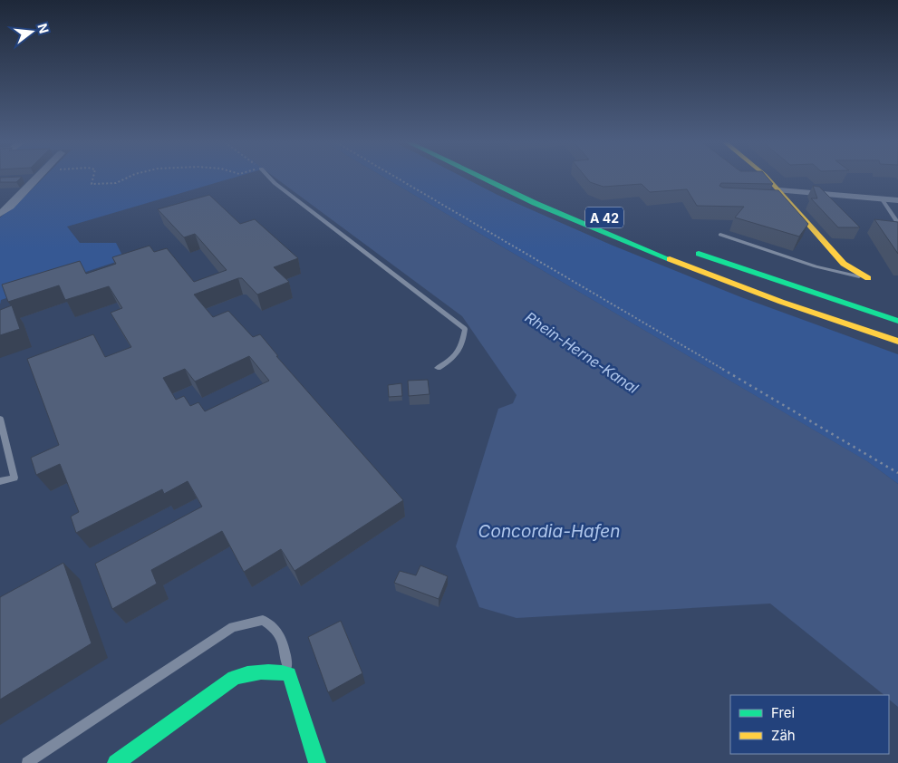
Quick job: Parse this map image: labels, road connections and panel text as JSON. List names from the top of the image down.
{
  "streets": {
    "main road": ["A 42"]
  },
  "water": ["Rhein-Herne-Kanal", "Concordia-Hafen"],
  "legend": ["Frei", "Zäh"],
  "north": "right"
}
